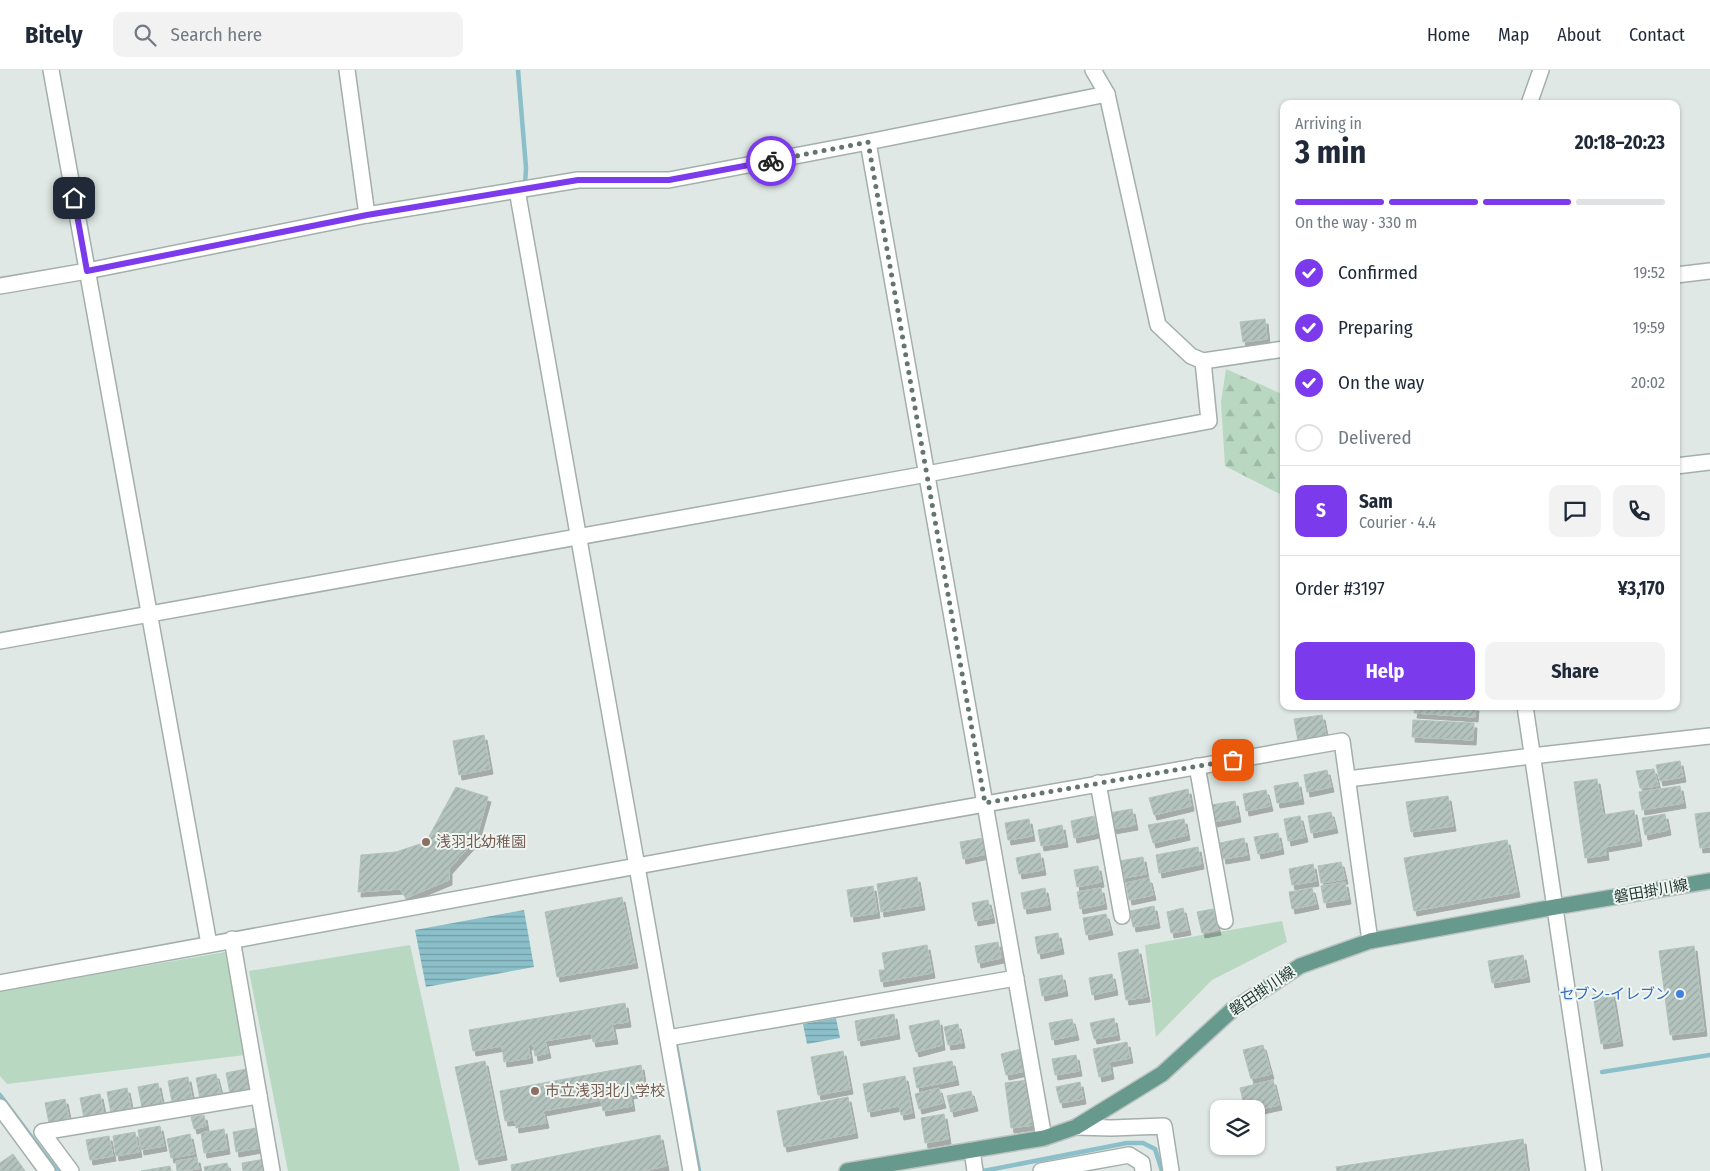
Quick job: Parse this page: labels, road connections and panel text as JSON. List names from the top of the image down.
{
  "streets": {
    "main road": ["磐田掛川線"]
  },
  "places": ["浅羽北幼稚園", "セブン-イレブン", "市立浅羽北小学校"],
  "page": {
    "header": "Bitely",
    "search": "Search here",
    "nav": [
      "Home",
      "Map",
      "About",
      "Contact"
    ],
    "heading": ["3 min", "Arriving in", "20:18–20:23"],
    "panel": [
      "Sam",
      "Courier · 4.4",
      "Order #3197",
      "¥3,170"
    ],
    "bar": "On the way · 330 m",
    "list": [
      ["Confirmed", "19:52"],
      ["Preparing", "19:59"],
      ["On the way", "20:02"],
      "Delivered"
    ],
    "round": "S",
    "buttons": ["Help", "Share"]
  }
}
